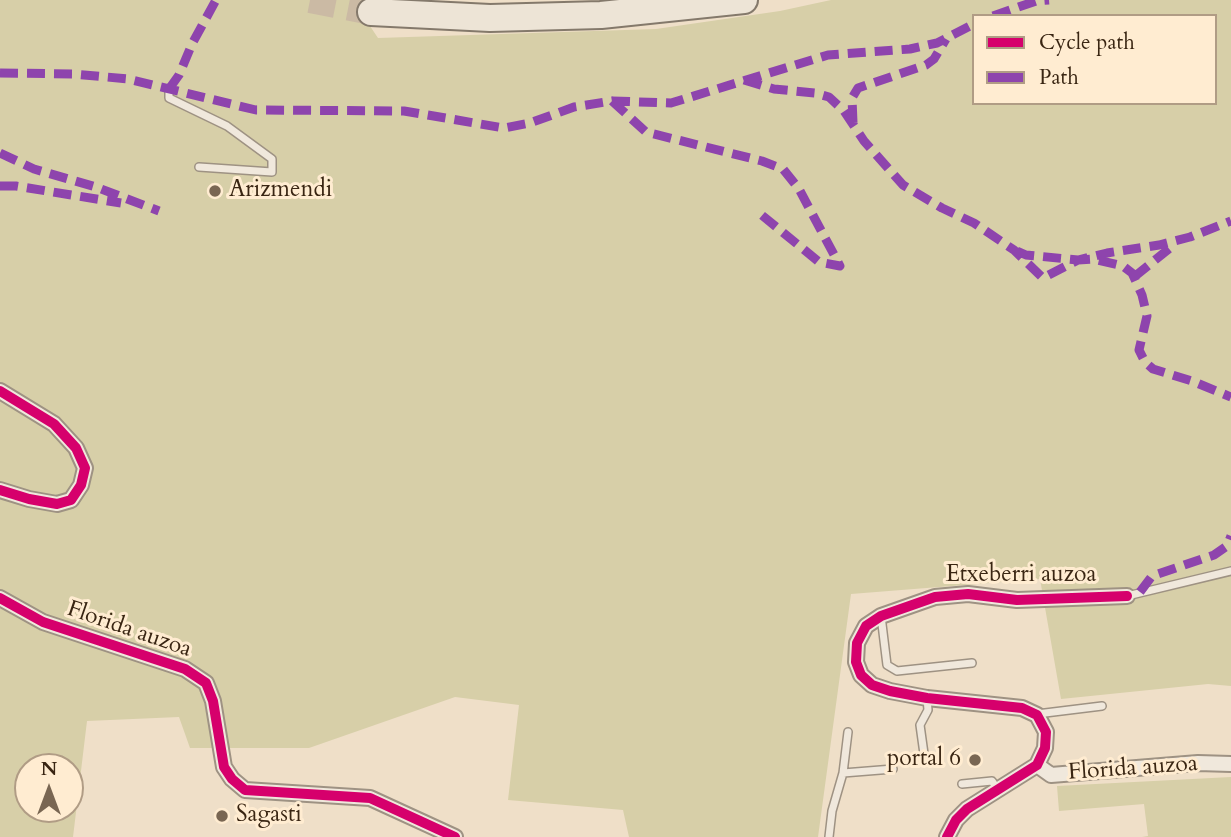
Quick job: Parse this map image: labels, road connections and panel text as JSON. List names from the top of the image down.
{
  "streets": {
    "street": ["Etxeberri auzoa", "Florida auzoa"]
  },
  "places": ["Arizmendi", "portal 6", "Sagasti"],
  "legend": ["Cycle path", "Path"],
  "north": "top"
}
